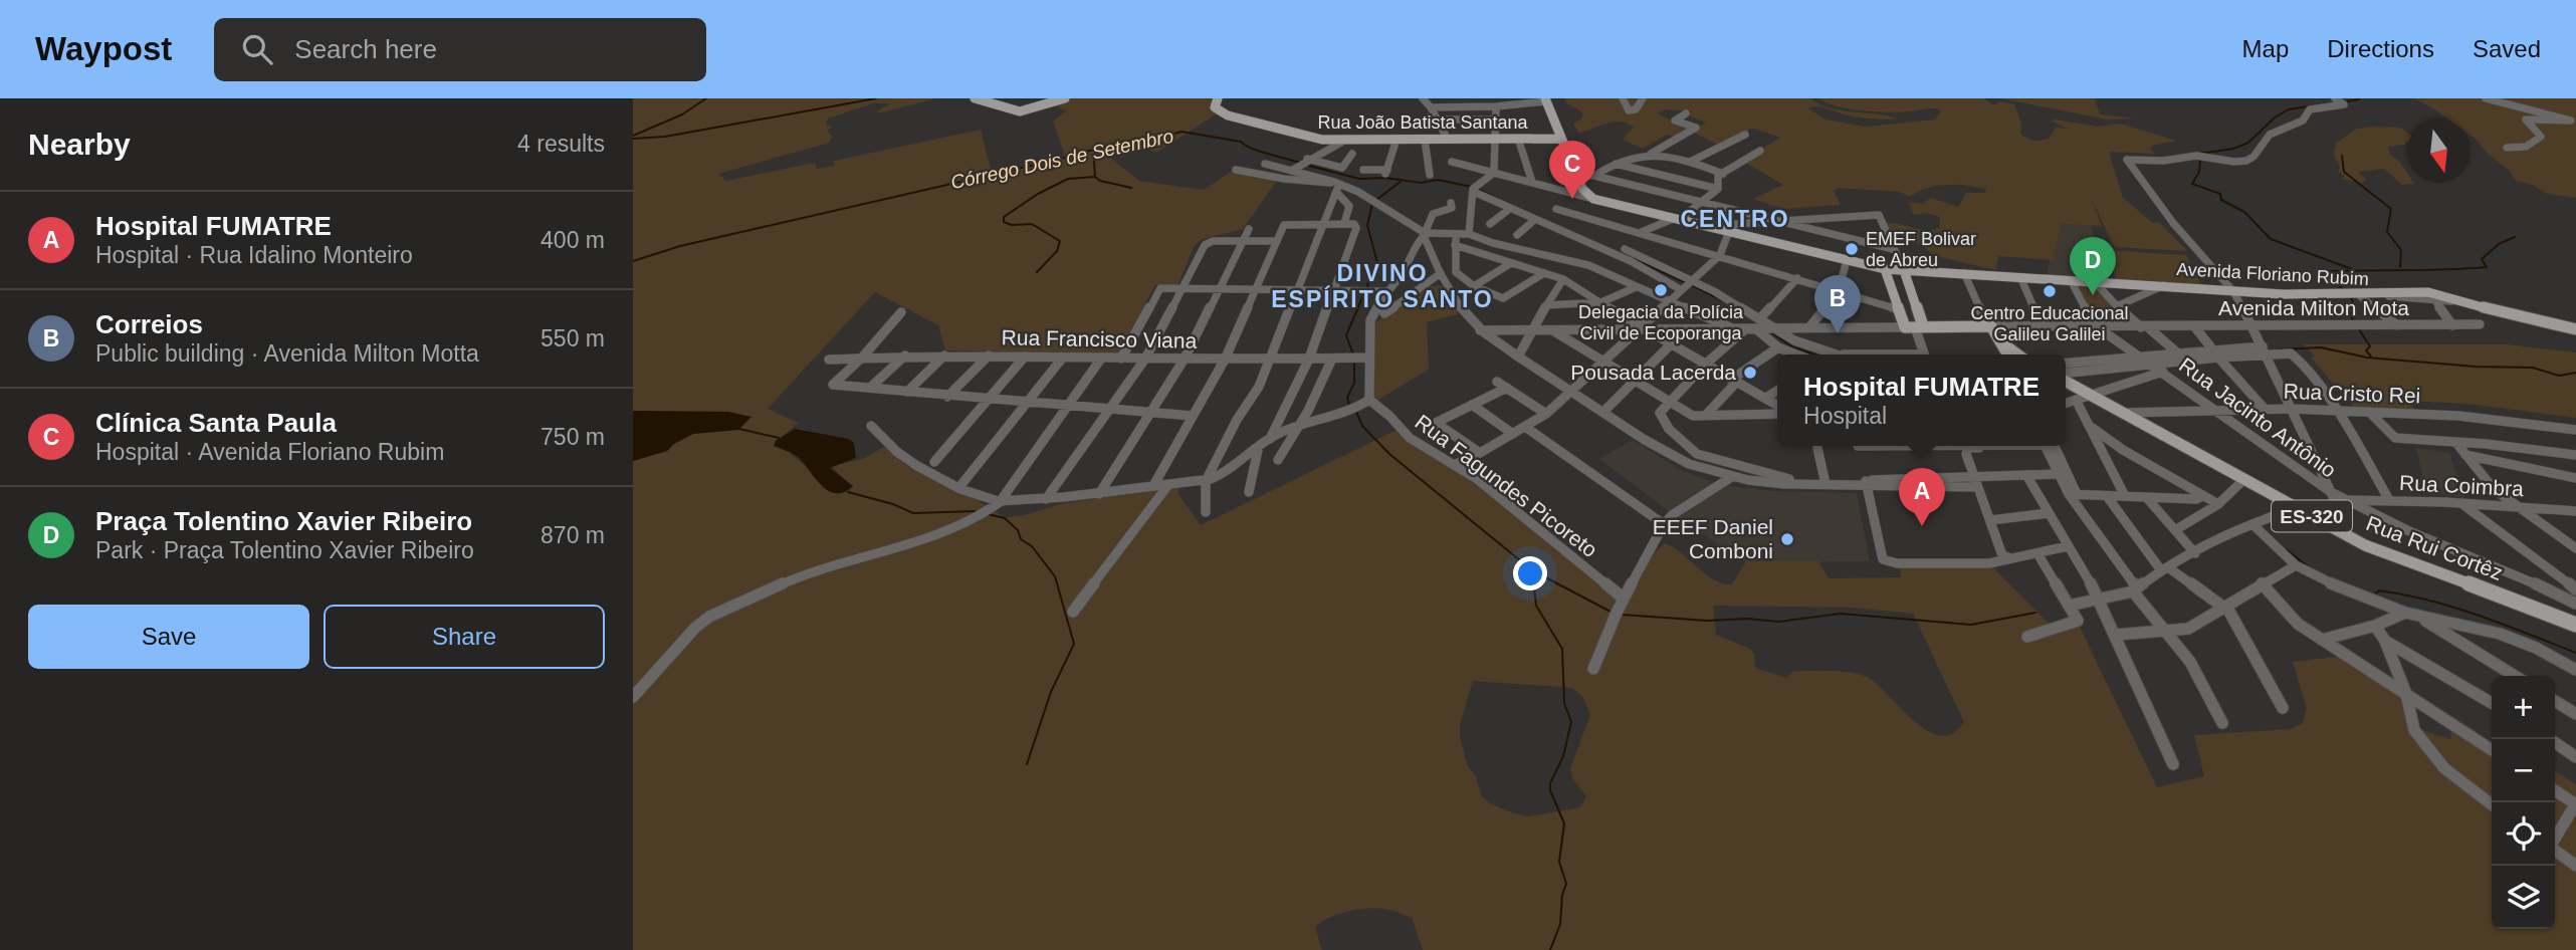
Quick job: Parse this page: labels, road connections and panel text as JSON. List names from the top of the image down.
{
  "streets": {
    "main road": [
      "Rua João Batista Santana",
      "Avenida Floriano Rubim",
      "ES-320",
      "Rua Rui Cortêz"
    ],
    "street": [
      "Avenida Milton Mota",
      "Rua Francisco Viana",
      "Rua Cristo Rei",
      "Rua Jacinto Antônio",
      "Rua Fagundes Picoreto",
      "Rua Coimbra"
    ]
  },
  "crossings": [
    ["Avenida Milton Mota", "Rua Jacinto Antônio"],
    ["Rua Cristo Rei", "Rua Jacinto Antônio"],
    ["Rua Cristo Rei", "Rua Rui Cortêz"],
    ["Rua Jacinto Antônio", "Rua Coimbra"]
  ],
  "districts": ["CENTRO", "DIVINO ESPÍRITO SANTO"],
  "water": ["Córrego Dois de Setembro"],
  "places": [
    "EMEF Bolivar de Abreu",
    "Delegacia da Polícia Civil de Ecoporanga",
    "Centro Educacional Galileu Galilei",
    "Pousada Lacerda",
    "EEEF Daniel Comboni"
  ],
  "north": "bottom",
  "page": {
    "header": "Waypost",
    "search": "Search here",
    "nav": ["Map", "Directions", "Saved"],
    "heading": ["Nearby", "4 results"],
    "pins": [
      "C",
      "D",
      "B",
      "A"
    ],
    "list": [
      {
        "mark": "A",
        "name": "Hospital FUMATRE",
        "note": "Hospital · Rua Idalino Monteiro",
        "value": "400 m"
      },
      {
        "mark": "B",
        "name": "Correios",
        "note": "Public building · Avenida Milton Motta",
        "value": "550 m"
      },
      {
        "mark": "C",
        "name": "Clínica Santa Paula",
        "note": "Hospital · Avenida Floriano Rubim",
        "value": "750 m"
      },
      {
        "mark": "D",
        "name": "Praça Tolentino Xavier Ribeiro",
        "note": "Park · Praça Tolentino Xavier Ribeiro",
        "value": "870 m"
      }
    ],
    "popup": ["Hospital FUMATRE", "Hospital"],
    "buttons": ["Save", "Share"],
    "map_buttons": ["+", "−"]
  }
}
